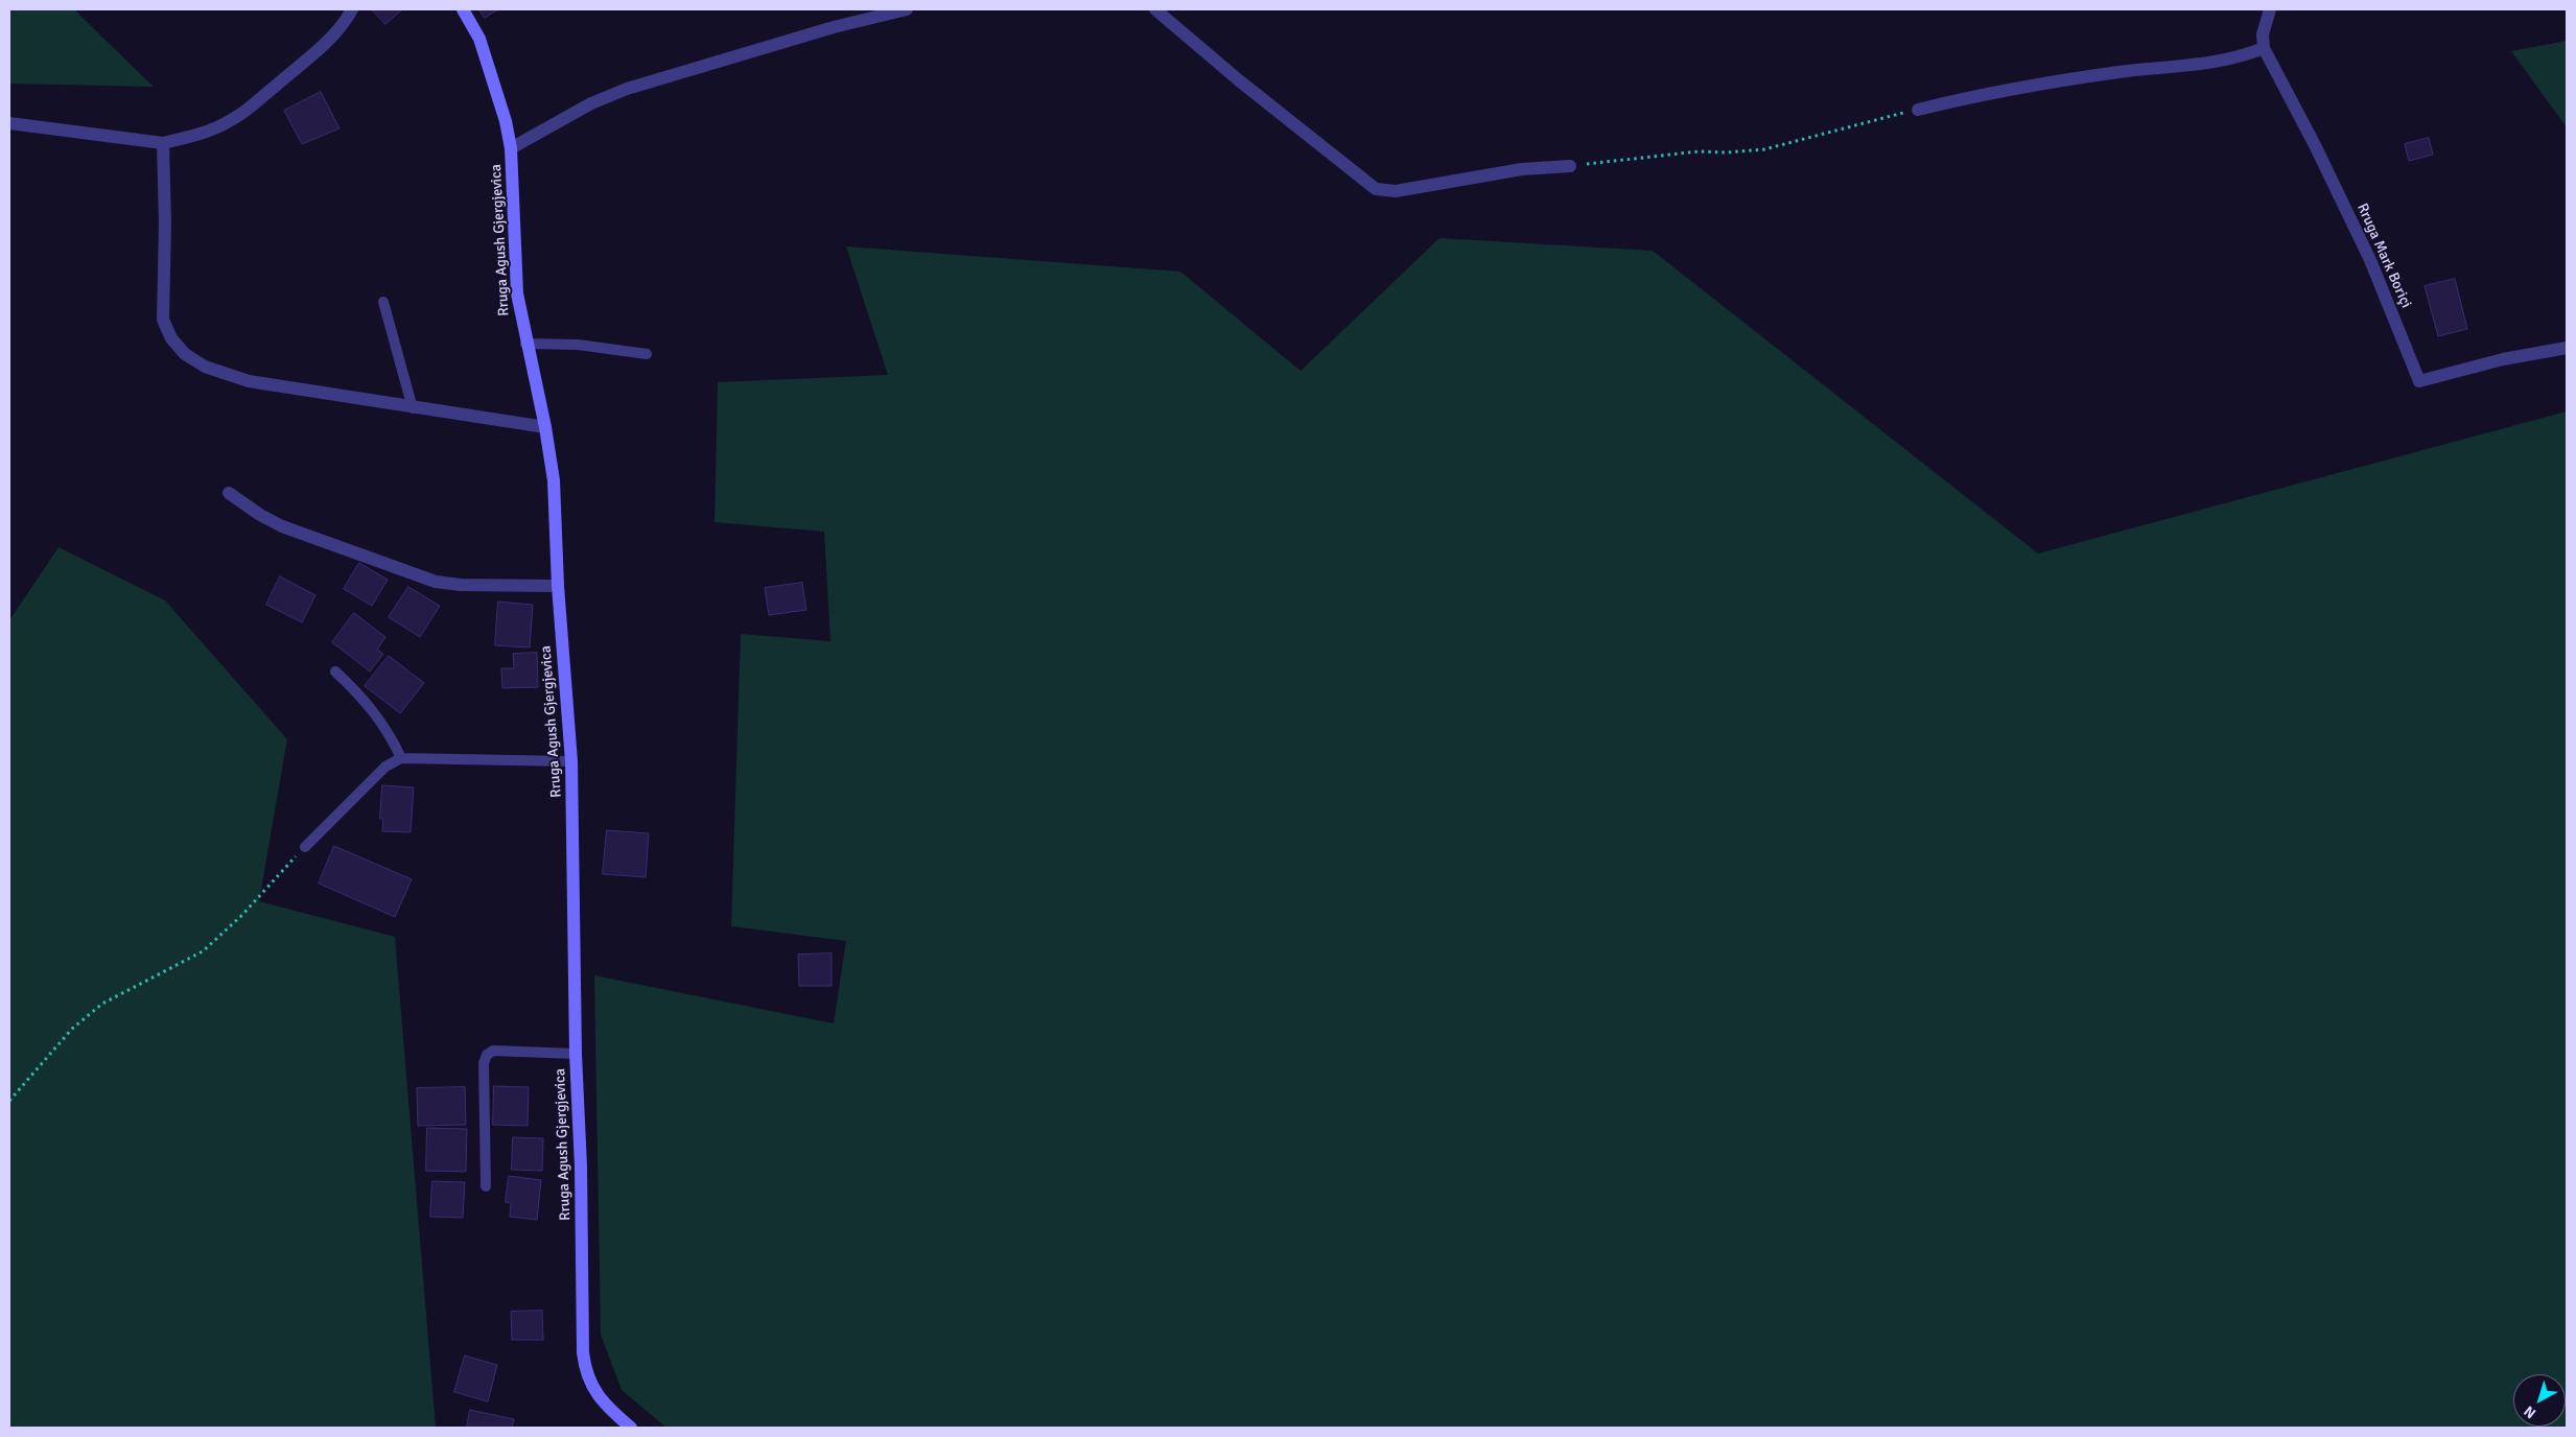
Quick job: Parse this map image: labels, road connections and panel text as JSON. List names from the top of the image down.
{
  "streets": {
    "main road": ["Rruga Agush Gjergjevica"],
    "street": ["Rruga Mark Boriçi"]
  },
  "north": "bottom left"
}
